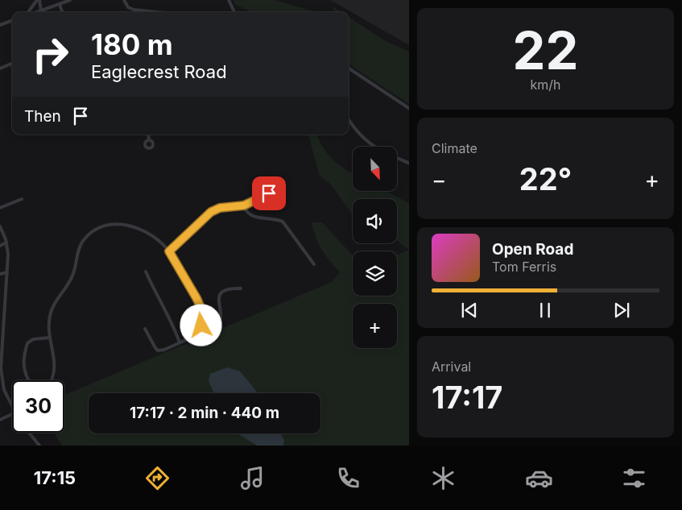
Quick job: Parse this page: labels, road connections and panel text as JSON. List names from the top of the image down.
{
  "north": "bottom right",
  "page": {
    "tile": [
      ["22", "km/h"],
      "Climate",
      ["Arrival", "17:17"]
    ],
    "turn": ["180 m", "Eaglecrest Road"],
    "then": "Then",
    "map_buttons": "+",
    "heat": ["−", "22°", "+"],
    "song": ["Open Road", "Tom Ferris"],
    "limit": "30",
    "trip": "17:17 · 2 min · 440 m",
    "tabs": "17:15"
  }
}
